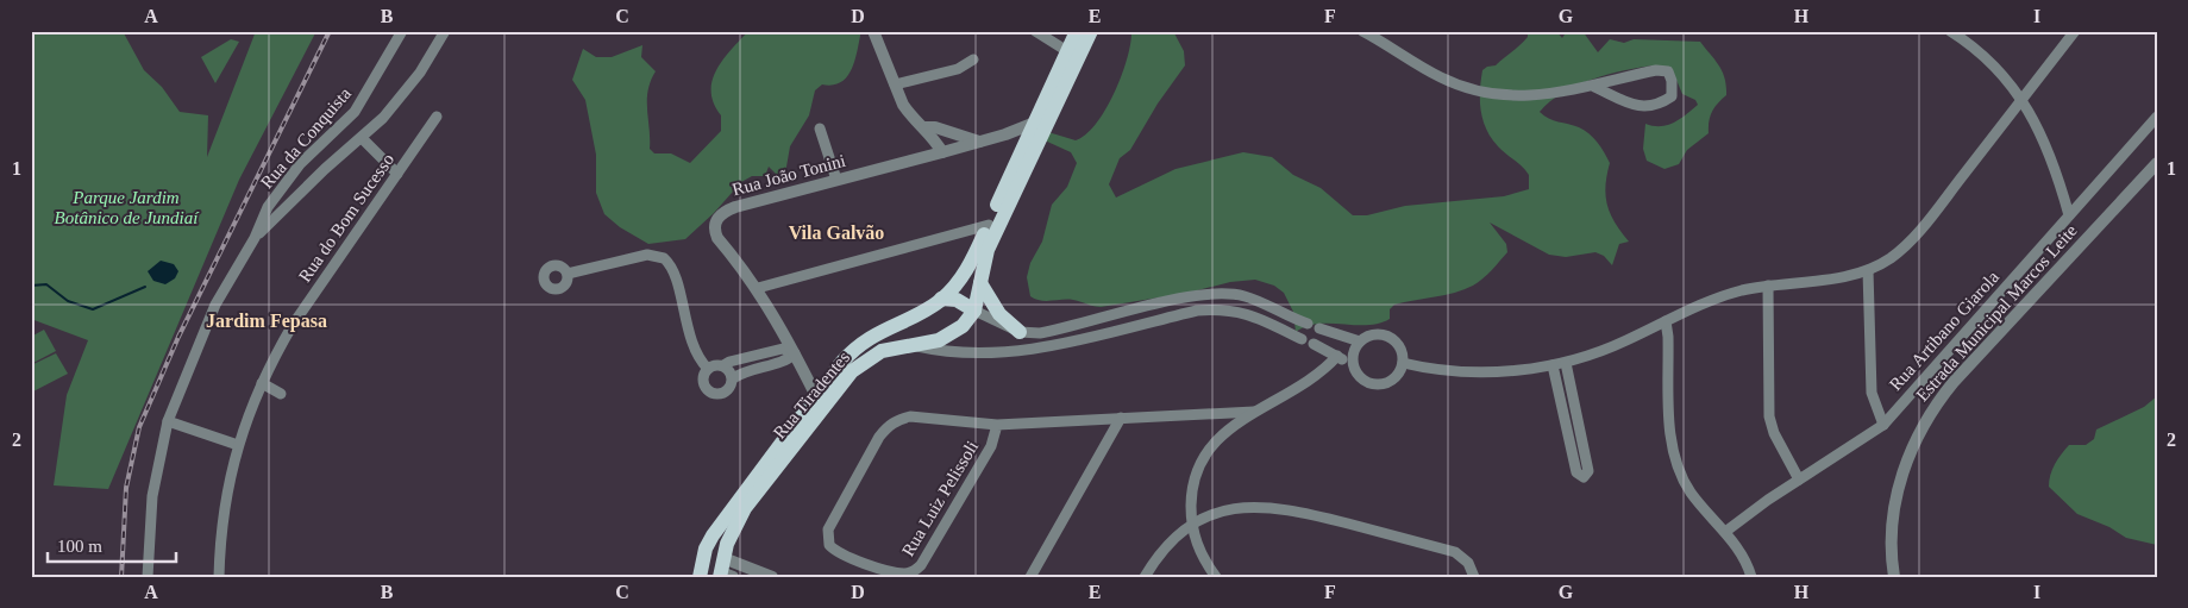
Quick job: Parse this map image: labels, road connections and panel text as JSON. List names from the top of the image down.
{
  "streets": {
    "main road": ["Rua Tiradentes"],
    "street": [
      "Rua da Conquista",
      "Rua João Tonini",
      "Rua do Bom Sucesso",
      "Estrada Municipal Marcos Leite",
      "Rua Artibano Giarola",
      "Rua Luiz Pelissoli"
    ]
  },
  "crossings": [
    ["Rua João Tonini", "Rua Tiradentes"]
  ],
  "districts": ["Vila Galvão", "Jardim Fepasa"],
  "parks": ["Parque Jardim Botânico de Jundiaí"],
  "scale_bar": "100 m",
  "grid": {
    "columns": [
      "A",
      "B",
      "C",
      "D",
      "E",
      "F",
      "G",
      "H",
      "I"
    ],
    "rows": ["1", "2"]
  }
}
